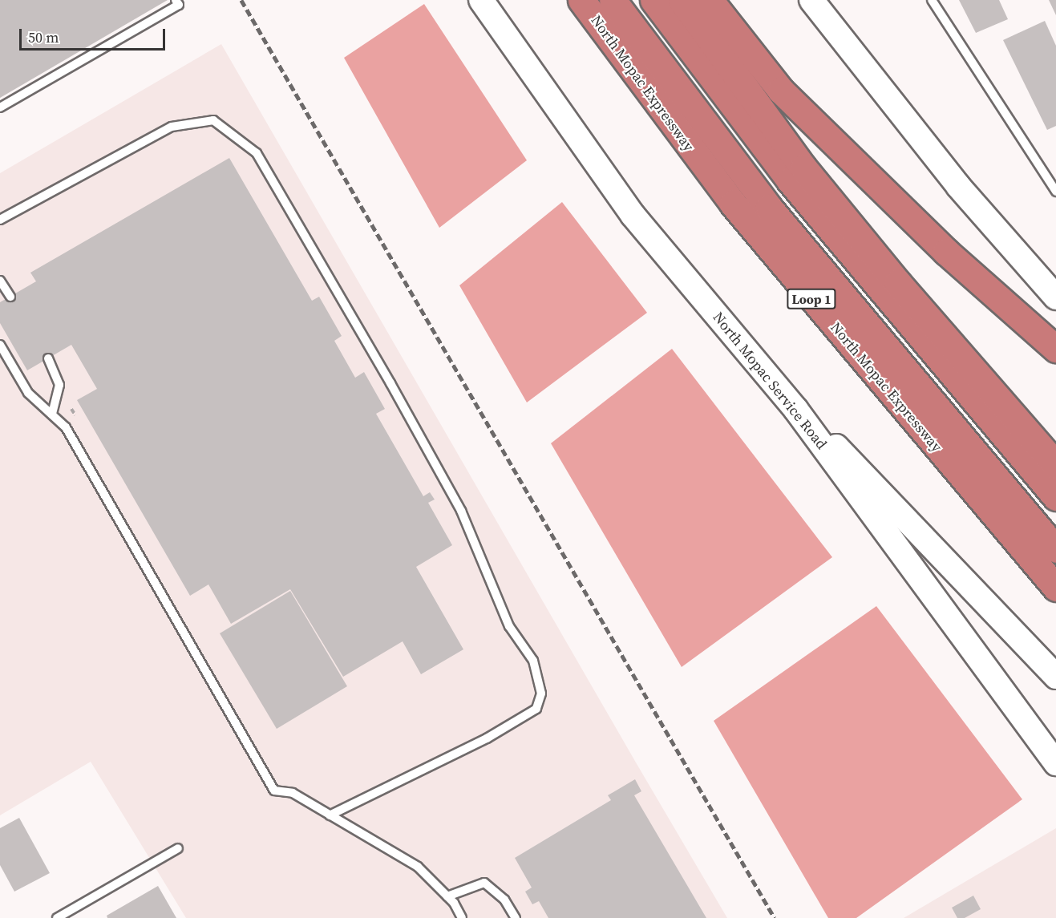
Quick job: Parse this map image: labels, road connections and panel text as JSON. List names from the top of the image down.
{
  "streets": {
    "highway": ["North Mopac Expressway", "Loop 1"],
    "main road": ["North Mopac Service Road"]
  },
  "scale_bar": "50 m"
}
